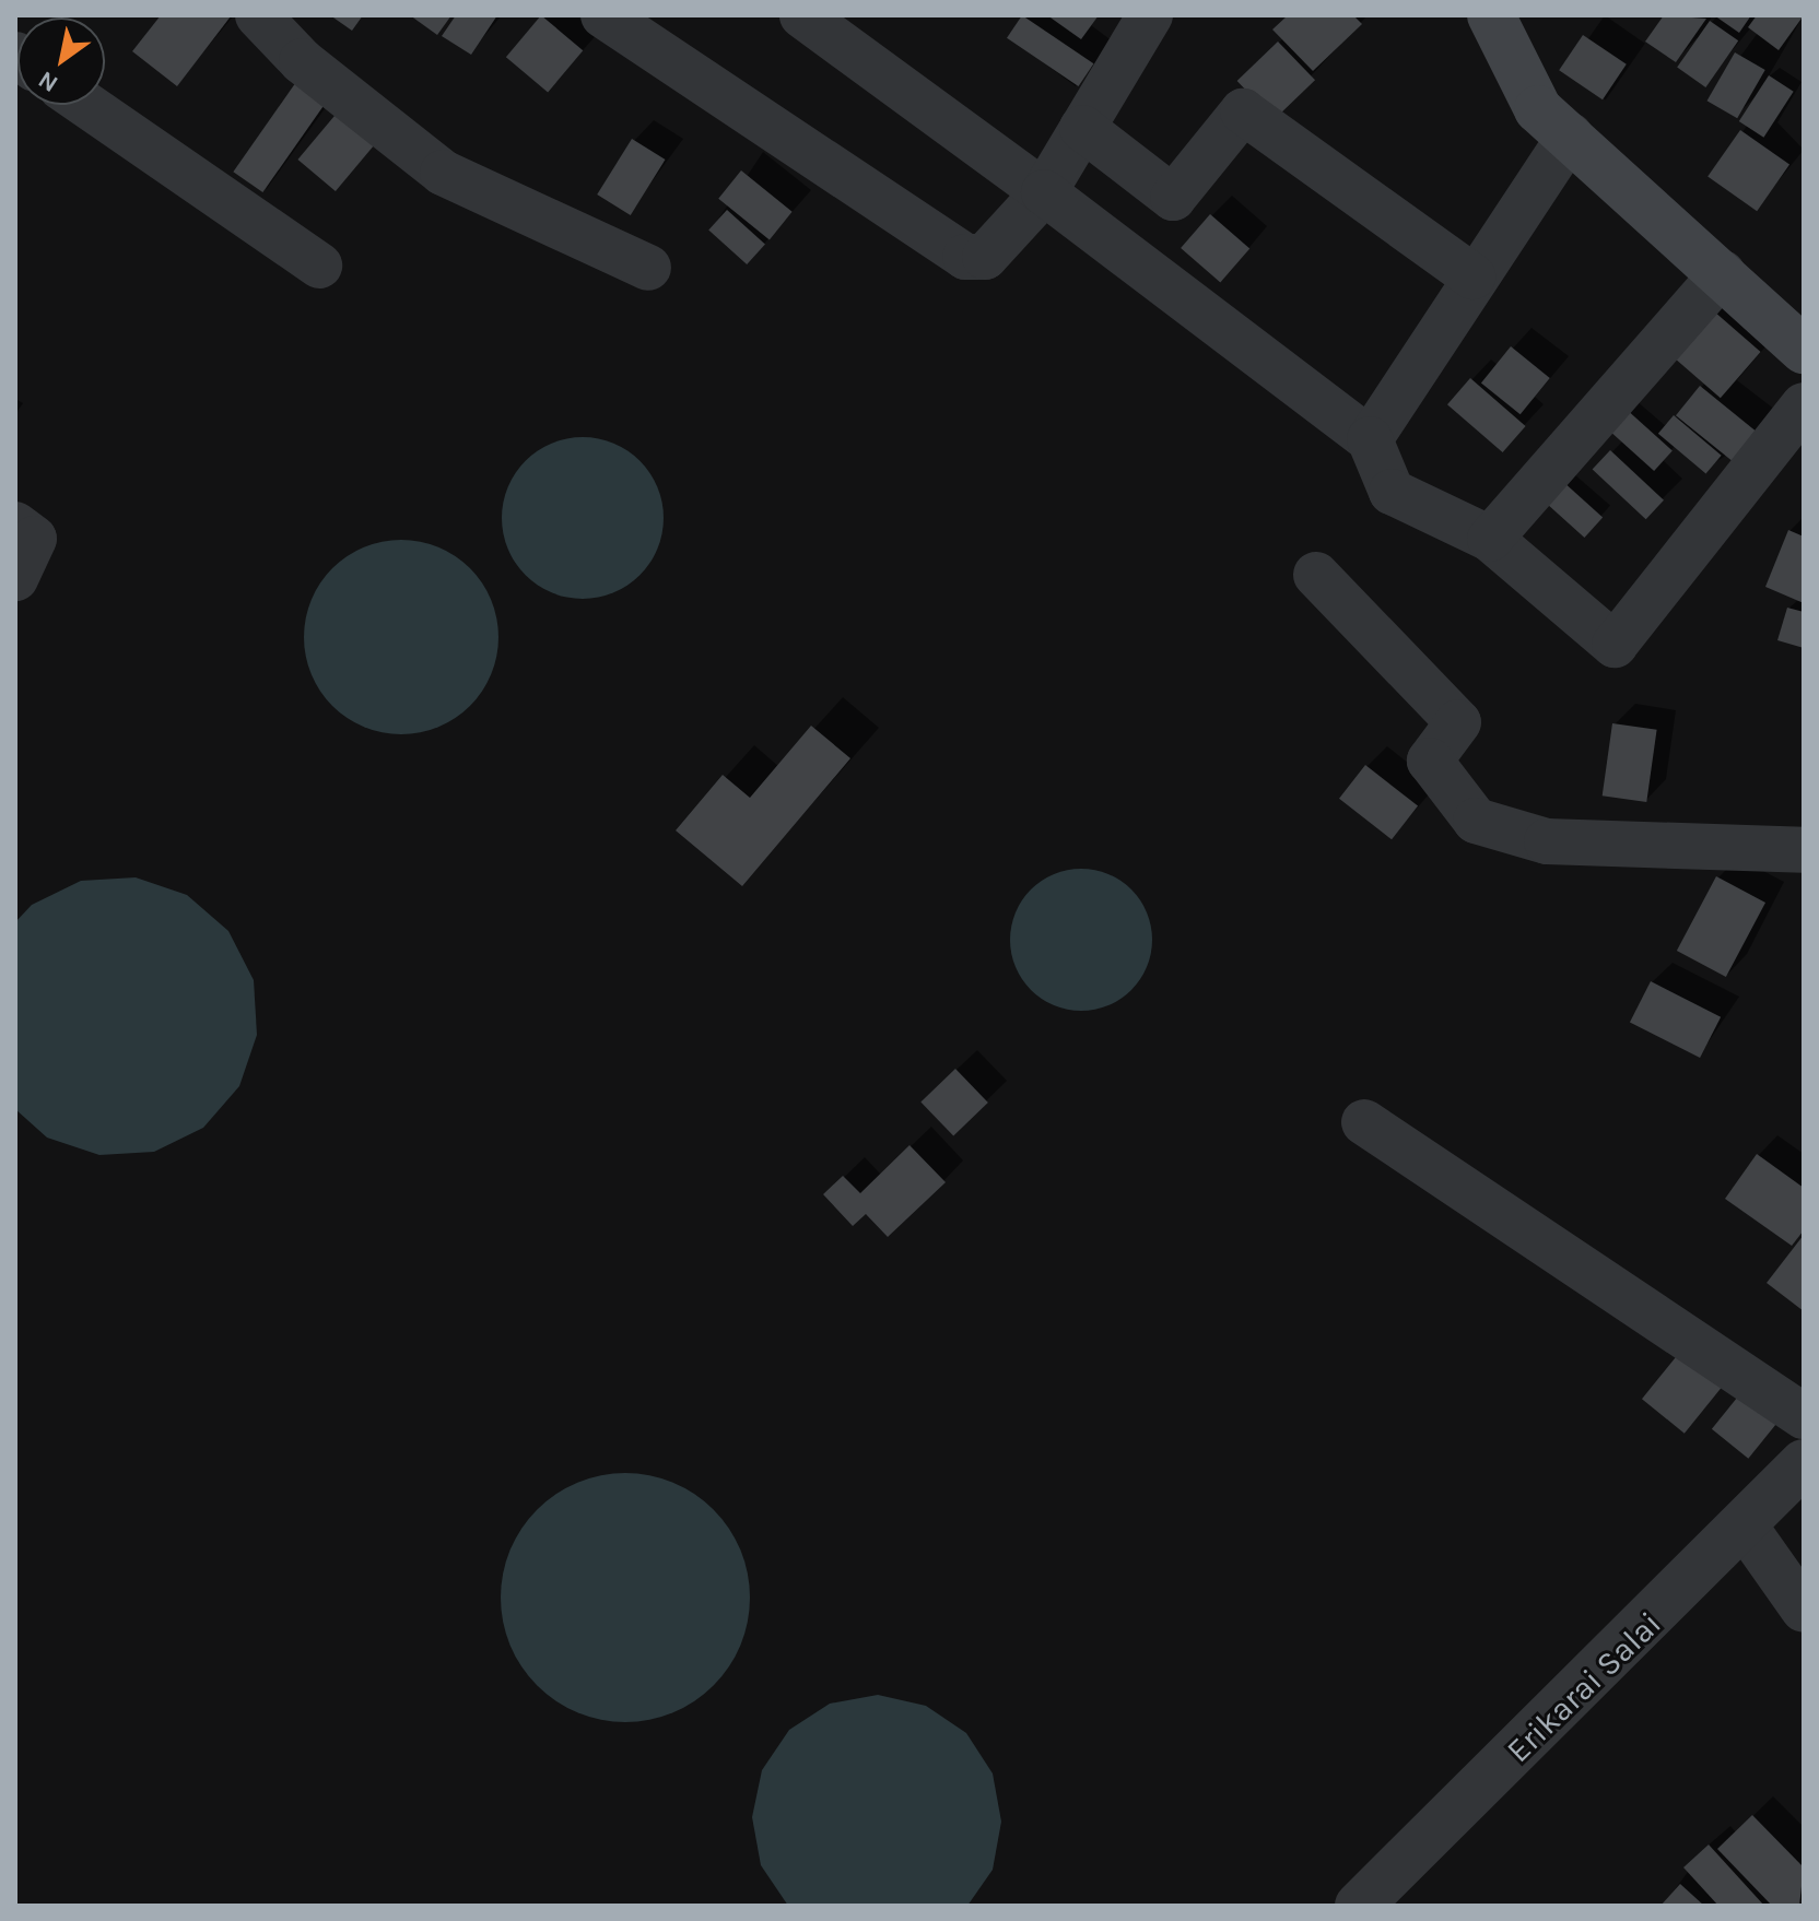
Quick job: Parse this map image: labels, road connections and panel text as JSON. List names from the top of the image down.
{
  "streets": {
    "street": ["Erikarai Salai"]
  },
  "north": "bottom left"
}
